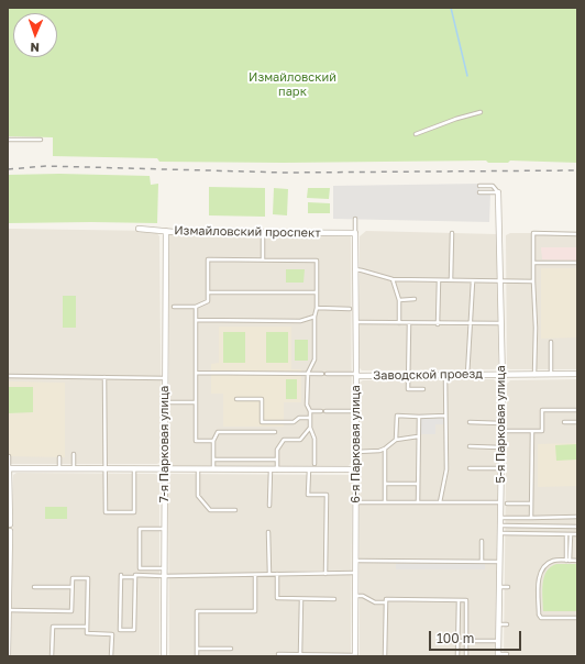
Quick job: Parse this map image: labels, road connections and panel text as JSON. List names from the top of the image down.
{
  "streets": {
    "street": [
      "Измайловский проспект",
      "Заводской проезд",
      "5-я Парковая улица",
      "7-я Парковая улица",
      "6-я Парковая улица"
    ]
  },
  "crossings": [
    ["Измайловский проспект", "7-я Парковая улица"],
    ["Измайловский проспект", "6-я Парковая улица"],
    ["Заводской проезд", "5-я Парковая улица"],
    ["Заводской проезд", "6-я Парковая улица"]
  ],
  "parks": ["Измайловский парк"],
  "scale_bar": "100 m",
  "north": "bottom"
}
